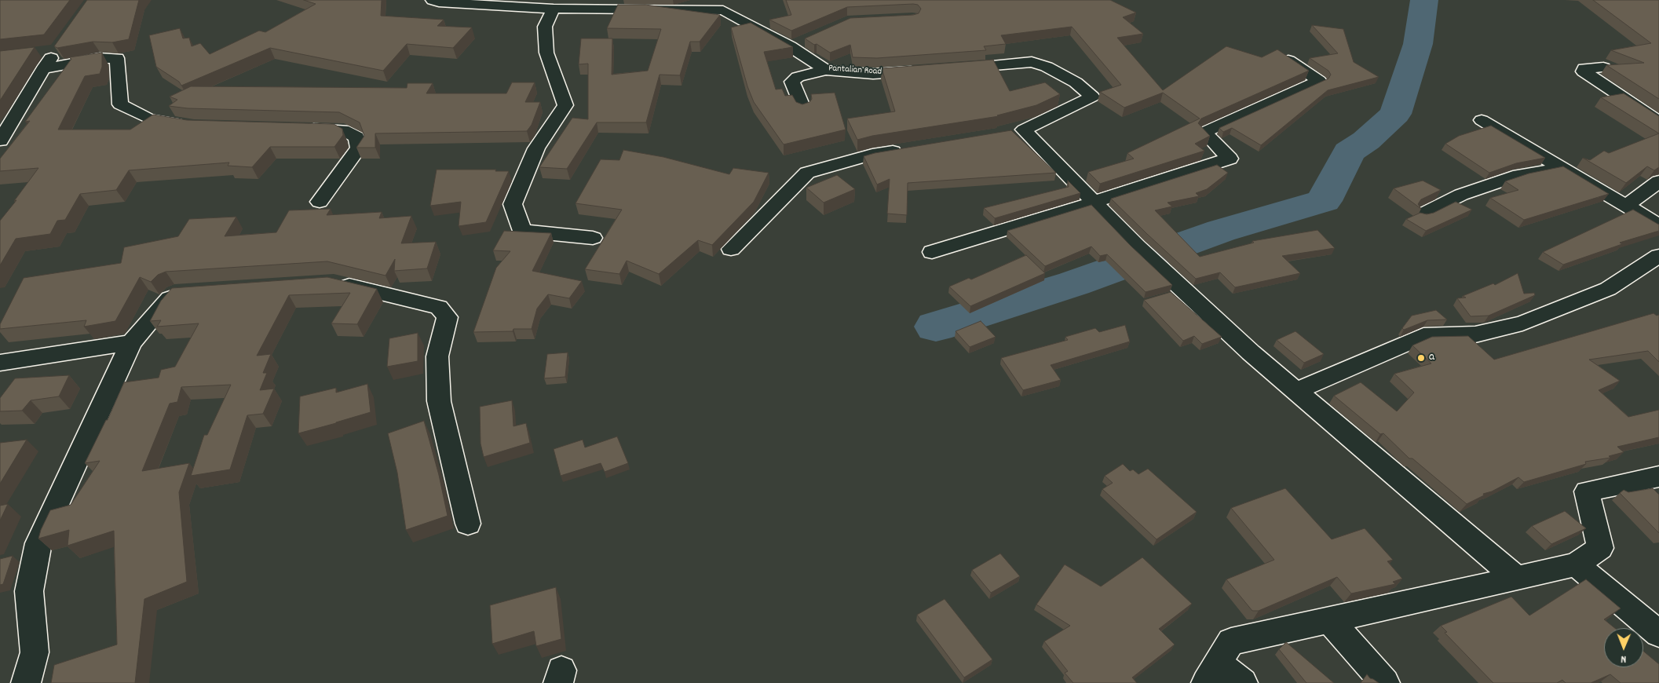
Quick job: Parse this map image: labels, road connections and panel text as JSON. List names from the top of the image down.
{
  "streets": {
    "street": ["Pantalian Road"]
  },
  "places": ["a"],
  "north": "bottom"
}
